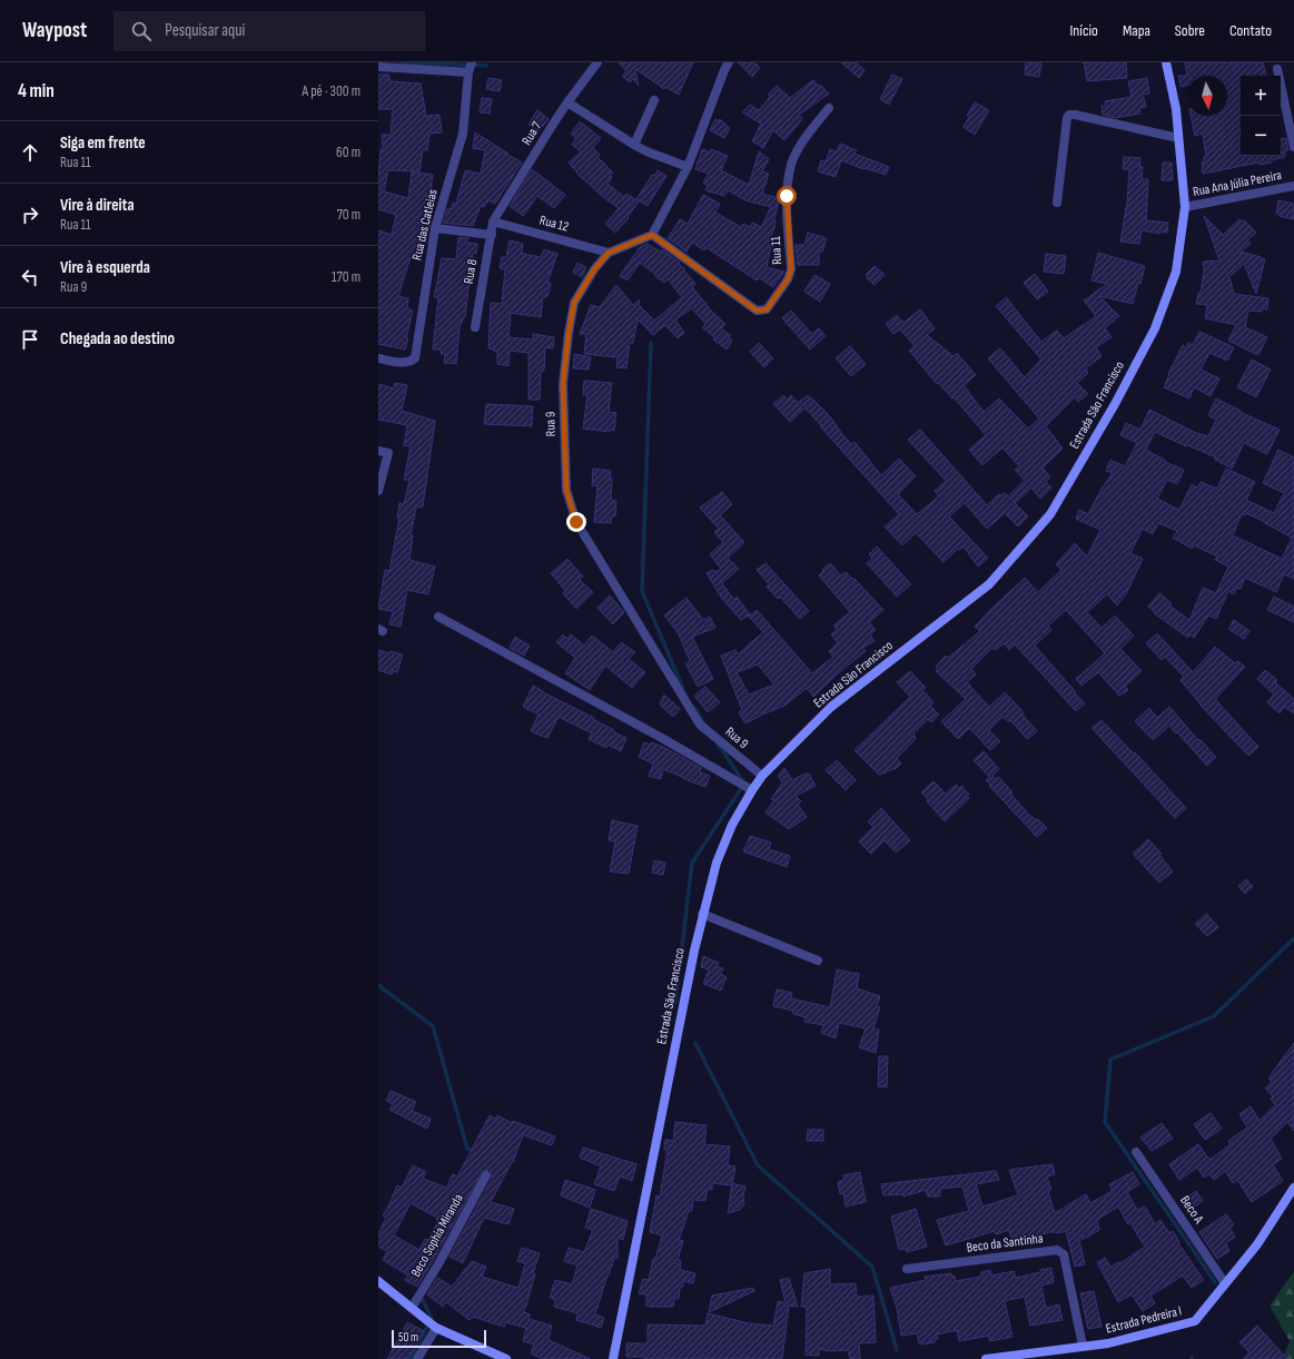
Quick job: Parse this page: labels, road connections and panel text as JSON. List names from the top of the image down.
{
  "streets": {
    "main road": ["Estrada São Francisco", "Estrada Pedreira I"],
    "street": [
      "Rua 7",
      "Rua Ana Júlia Pereira",
      "Rua 12",
      "Rua das Catleias",
      "Rua 11",
      "Rua 8",
      "Rua 9",
      "Beco A",
      "Beco Sophia Miranda",
      "Beco da Santinha"
    ]
  },
  "crossings": [
    ["Rua 7", "Rua 12"],
    ["Rua 7", "Rua 8"],
    ["Rua Ana Júlia Pereira", "Estrada São Francisco"],
    ["Rua 12", "Rua 8"],
    ["Rua 12", "Rua 9"],
    ["Rua 11", "Rua 9"],
    ["Estrada São Francisco", "Rua 9"],
    ["Beco A", "Estrada Pedreira I"],
    ["Beco da Santinha", "Estrada Pedreira I"]
  ],
  "scale_bar": "50 m",
  "north": "bottom",
  "page": {
    "header": "Waypost",
    "search": "Pesquisar aqui",
    "nav": [
      "Início",
      "Mapa",
      "Sobre",
      "Contato"
    ],
    "heading": ["4 min", "A pé · 300 m"],
    "map_buttons": ["+", "−"],
    "list": [
      ["Siga em frente", "Rua 11", "60 m"],
      ["Vire à direita", "Rua 11", "70 m"],
      ["Vire à esquerda", "Rua 9", "170 m"],
      "Chegada ao destino"
    ],
    "scale": "50 m"
  }
}
